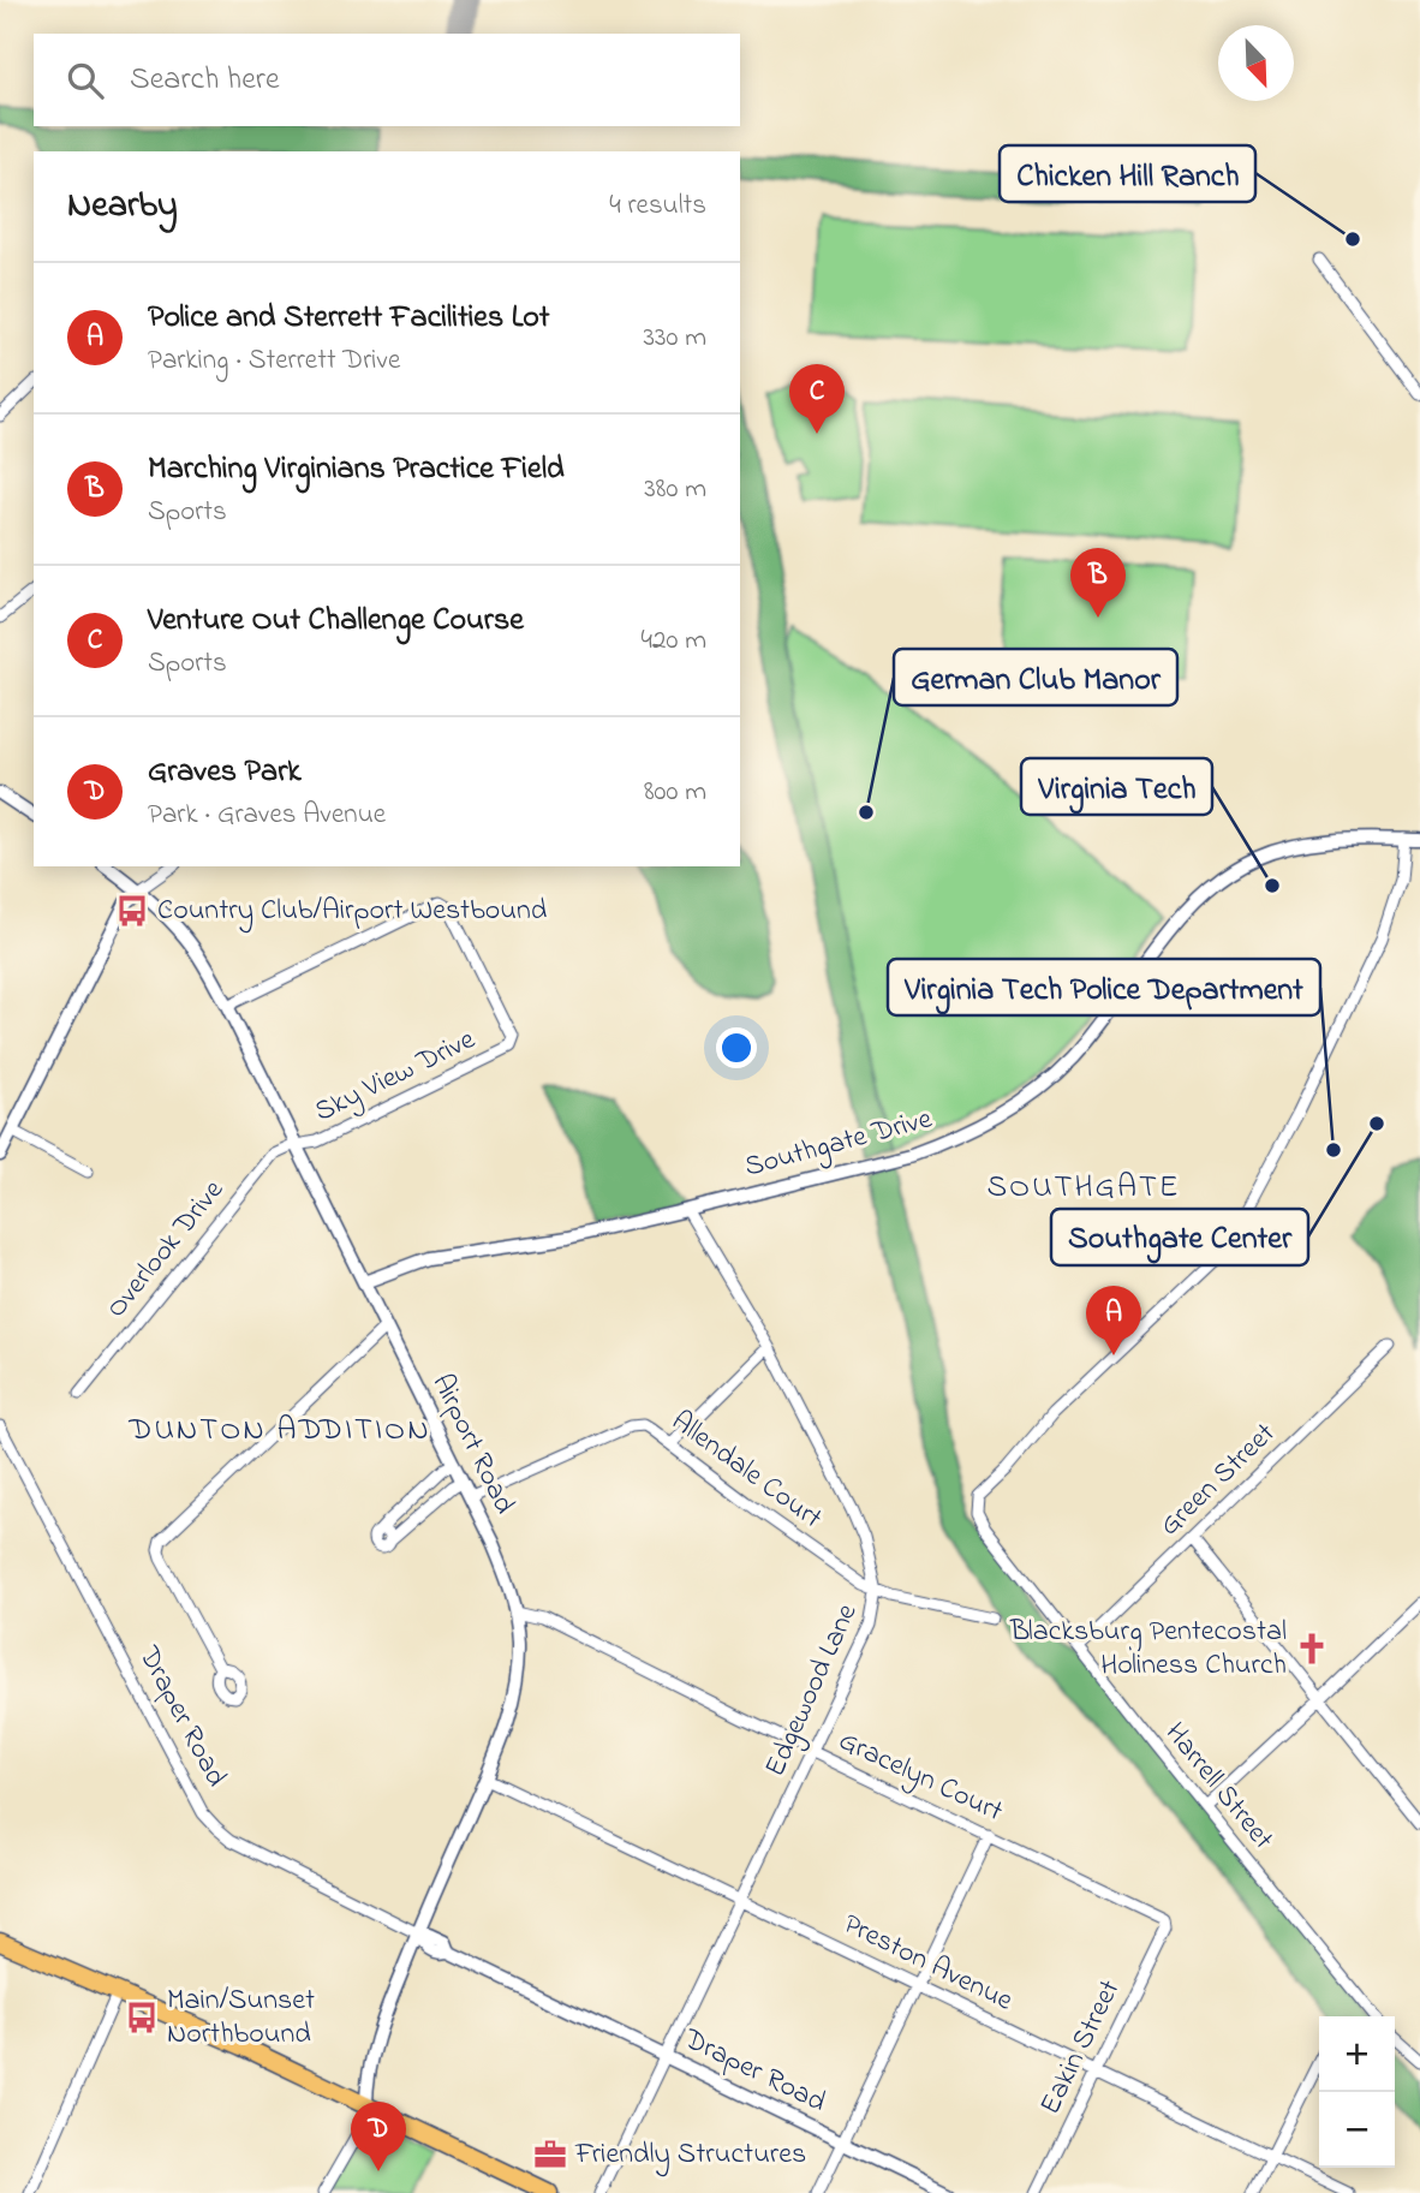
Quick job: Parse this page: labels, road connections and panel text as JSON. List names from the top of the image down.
{
  "streets": {
    "street": [
      "Sky View Drive",
      "Southgate Drive",
      "Overlook Drive",
      "Airport Road",
      "Allendale Court",
      "Green Street",
      "Edgewood Lane",
      "Draper Road",
      "Gracelyn Court",
      "Harrell Street",
      "Preston Avenue",
      "Eakin Street"
    ]
  },
  "crossings": [
    ["Sky View Drive", "Overlook Drive"],
    ["Sky View Drive", "Airport Road"],
    ["Southgate Drive", "Airport Road"],
    ["Southgate Drive", "Edgewood Lane"],
    ["Southgate Drive", "Harrell Street"],
    ["Overlook Drive", "Airport Road"],
    ["Airport Road", "Allendale Court"],
    ["Airport Road", "Draper Road"],
    ["Airport Road", "Gracelyn Court"],
    ["Airport Road", "Preston Avenue"],
    ["Allendale Court", "Edgewood Lane"],
    ["Green Street", "Harrell Street"],
    ["Edgewood Lane", "Draper Road"],
    ["Edgewood Lane", "Gracelyn Court"],
    ["Edgewood Lane", "Preston Avenue"],
    ["Gracelyn Court", "Eakin Street"],
    ["Preston Avenue", "Eakin Street"]
  ],
  "districts": ["SOUTHGATE", "DUNTON ADDITION"],
  "places": {
    "other": [
      "Chicken Hill Ranch",
      "German Club Manor",
      "Virginia Tech",
      "Southgate Center",
      "Virginia Tech Police Department"
    ],
    "bus stop": ["Country Club/Airport Westbound", "Main/Sunset Northbound"],
    "church": ["Blacksburg Pentecostal Holiness Church"],
    "office": ["Friendly Structures"]
  },
  "north": "bottom right",
  "page": {
    "search": "Search here",
    "heading": ["Nearby", "4 results"],
    "list": [
      {
        "mark": "A",
        "name": "Police and Sterrett Facilities Lot",
        "note": "Parking · Sterrett Drive",
        "value": "330 m"
      },
      {
        "mark": "B",
        "name": "Marching Virginians Practice Field",
        "note": "Sports",
        "value": "380 m"
      },
      {
        "mark": "C",
        "name": "Venture Out Challenge Course",
        "note": "Sports",
        "value": "420 m"
      },
      {
        "mark": "D",
        "name": "Graves Park",
        "note": "Park · Graves Avenue",
        "value": "800 m"
      }
    ],
    "pins": [
      "C",
      "B",
      "A",
      "D"
    ],
    "map_buttons": ["+", "−"]
  }
}
